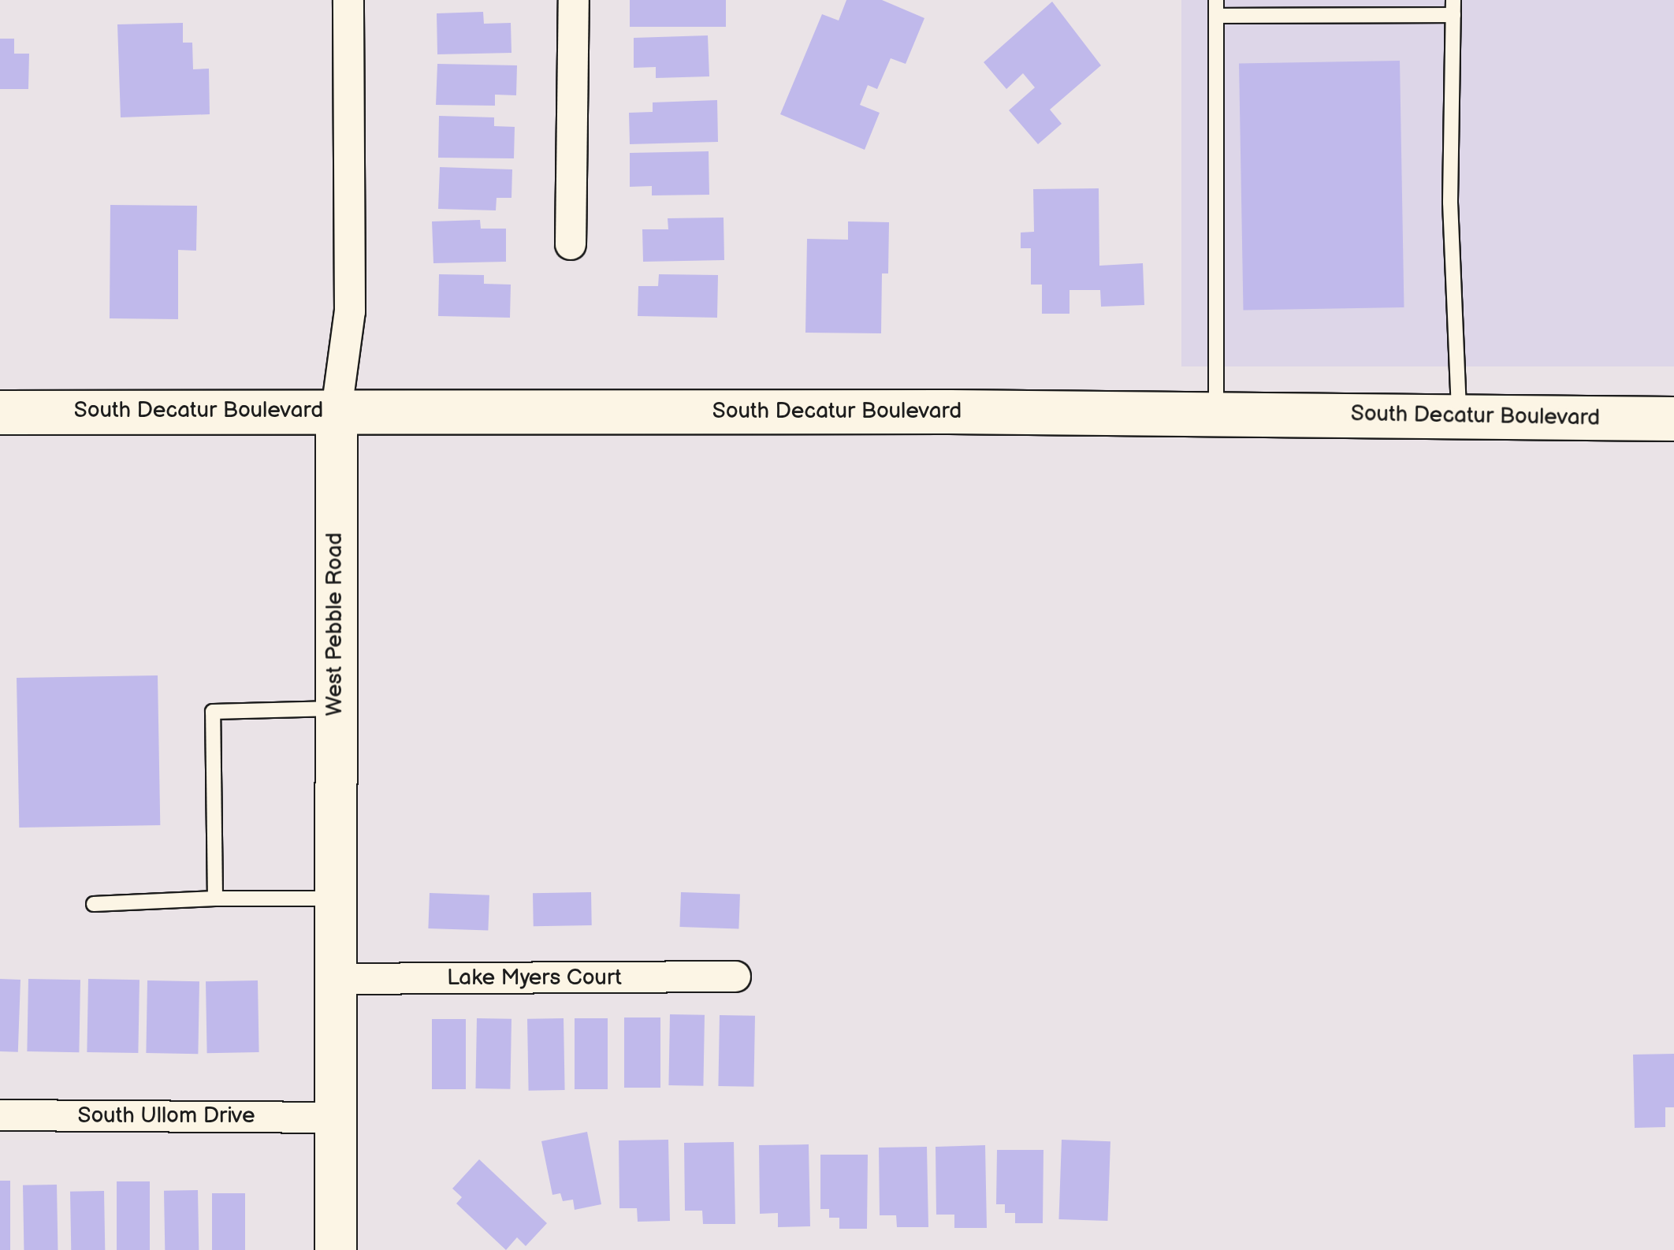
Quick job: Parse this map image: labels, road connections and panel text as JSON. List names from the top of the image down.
{
  "streets": {
    "main road": ["South Decatur Boulevard"],
    "street": ["West Pebble Road", "Lake Myers Court", "South Ullom Drive"]
  },
  "crossings": [
    ["South Decatur Boulevard", "West Pebble Road"],
    ["West Pebble Road", "Lake Myers Court"],
    ["West Pebble Road", "South Ullom Drive"]
  ]
}
